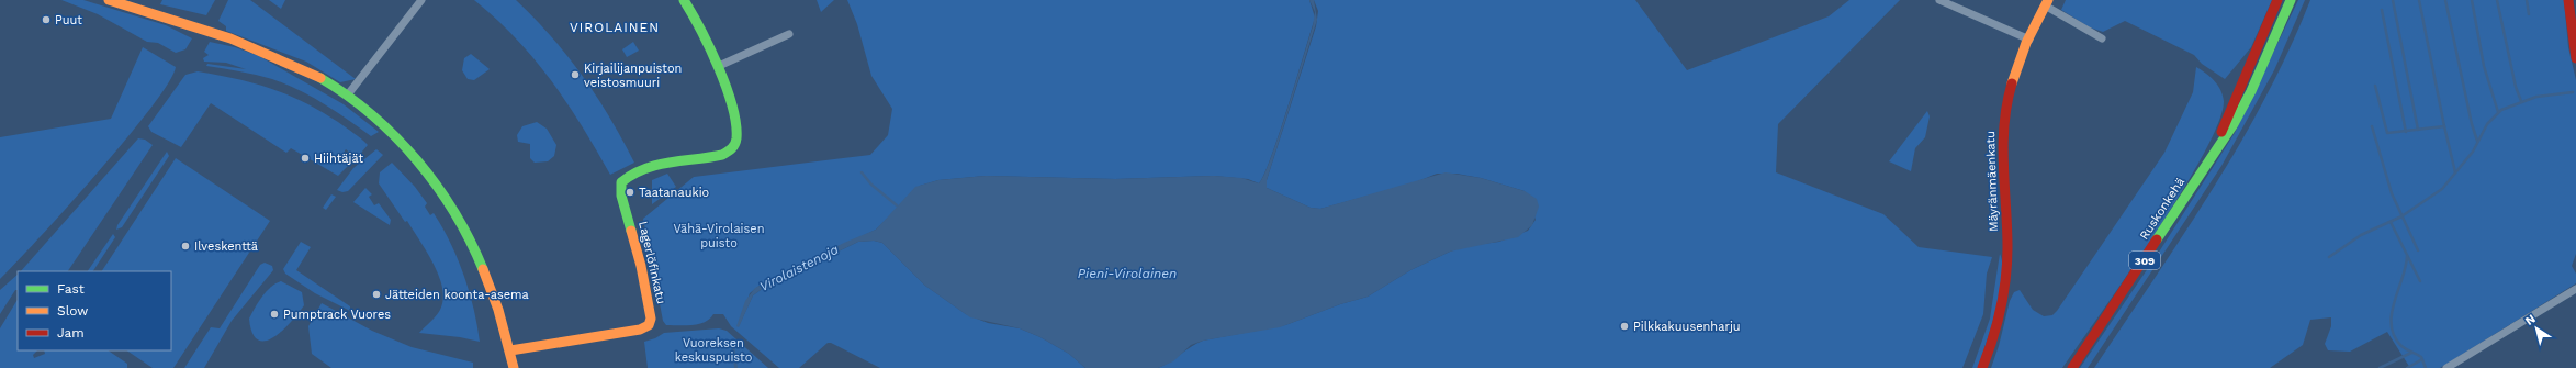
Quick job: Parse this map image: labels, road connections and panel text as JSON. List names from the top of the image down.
{
  "streets": {
    "main road": [
      "Mäyränmäenkatu",
      "Ruskonkehä",
      "309",
      "Lagerlöfinkatu"
    ]
  },
  "districts": ["VIROLAINEN"],
  "water": ["Virolaistenoja", "Pieni-Virolainen"],
  "parks": ["Vähä-Virolaisen puisto", "Vuoreksen keskuspuisto"],
  "places": [
    "Puut",
    "Kirjailijanpuiston veistosmuuri",
    "Hiihtäjät",
    "Taatanaukio",
    "Ilveskenttä",
    "Jätteiden koonta-asema",
    "Pumptrack Vuores",
    "Pilkkakuusenharju"
  ],
  "legend": ["Fast", "Slow", "Jam"],
  "north": "top left"
}
